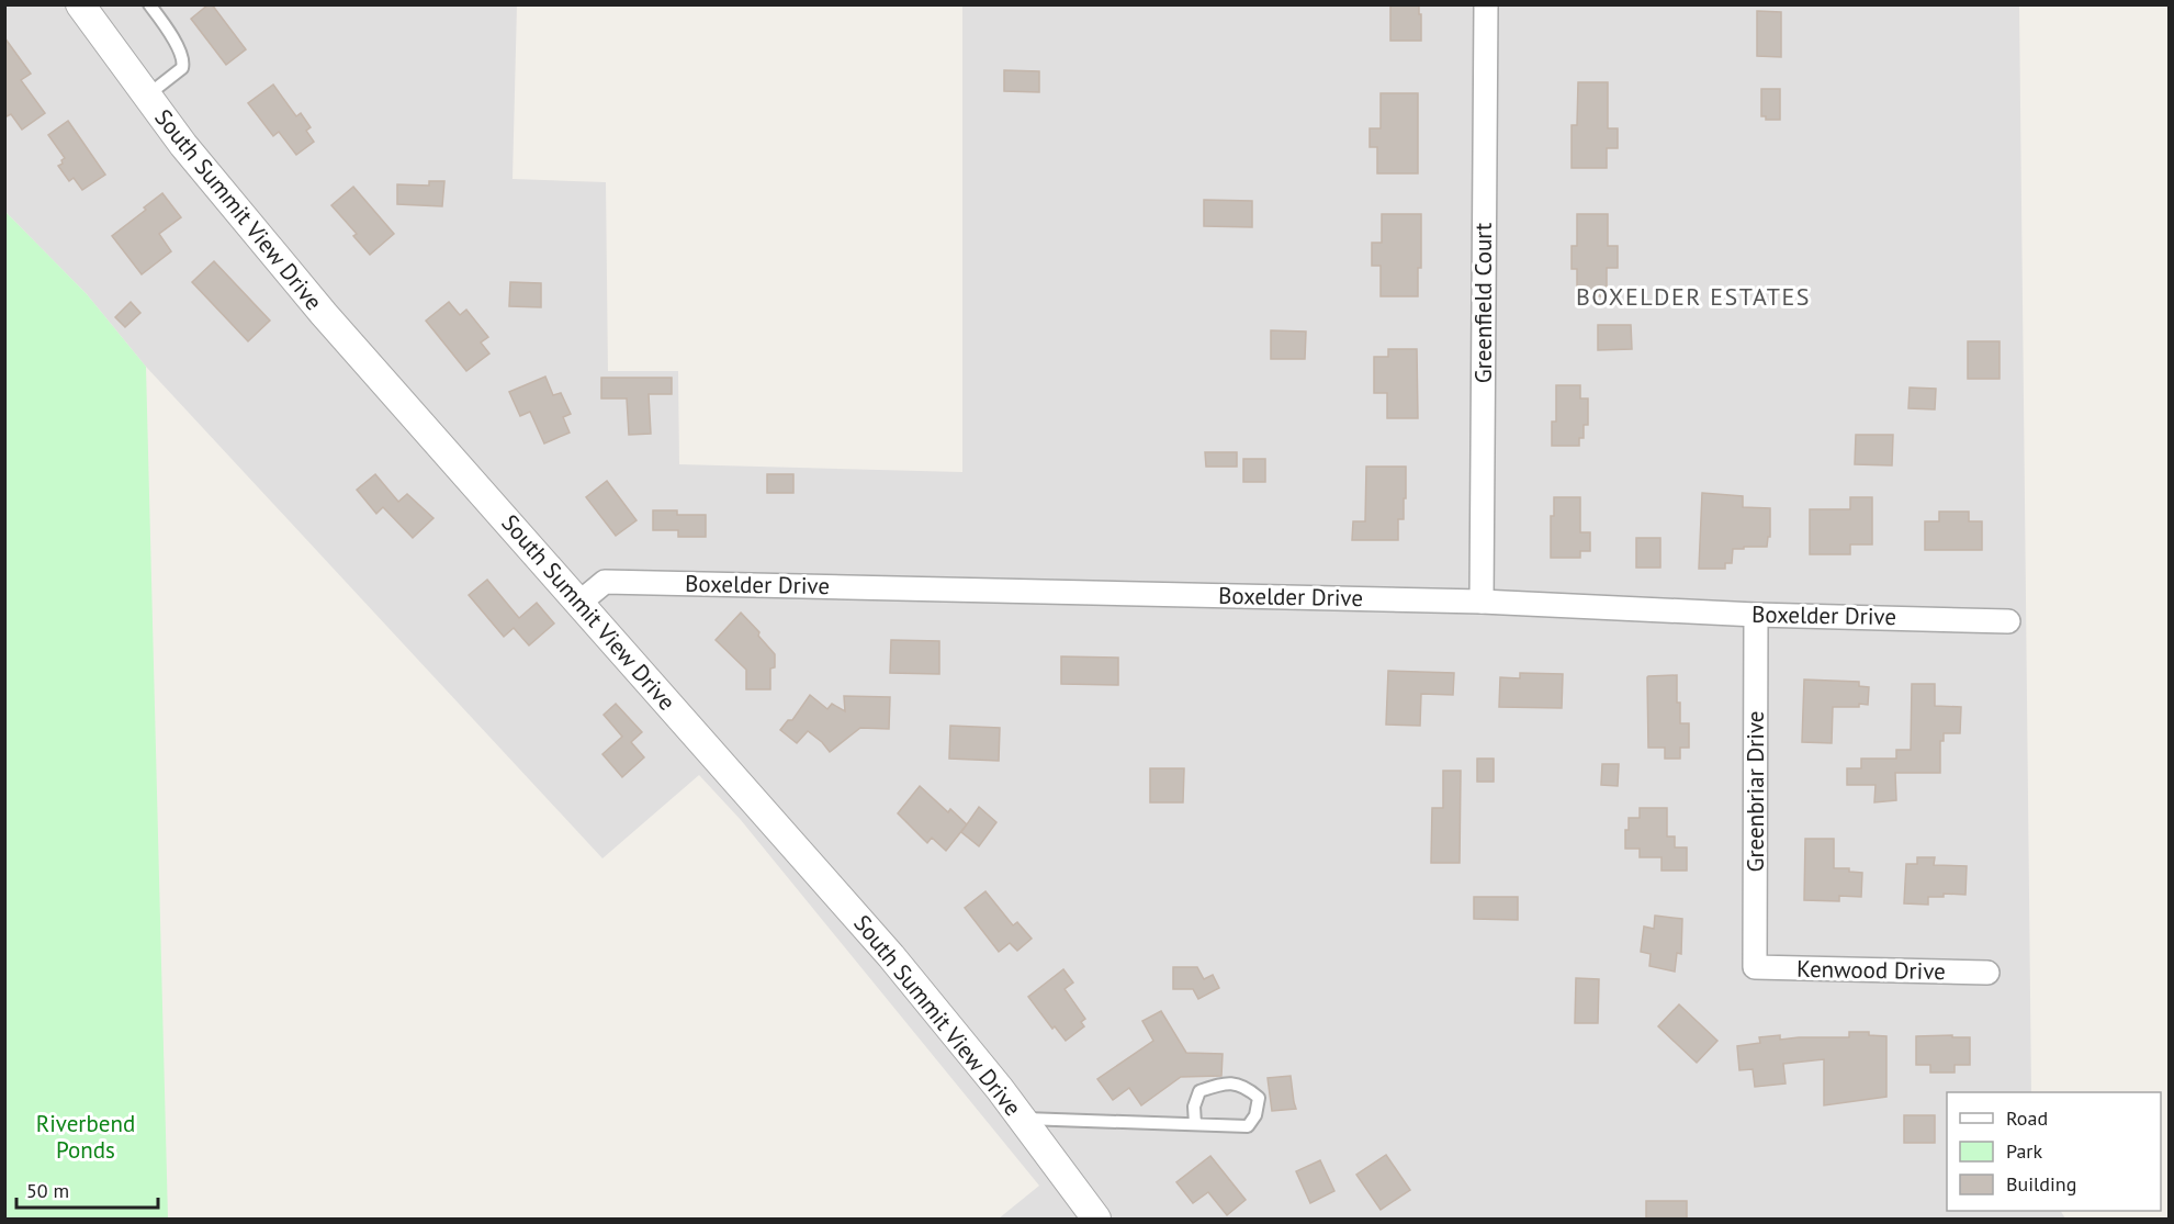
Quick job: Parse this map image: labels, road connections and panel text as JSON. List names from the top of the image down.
{
  "streets": {
    "street": [
      "South Summit View Drive",
      "Greenfield Court",
      "Boxelder Drive",
      "Greenbriar Drive",
      "Kenwood Drive"
    ]
  },
  "crossings": [
    ["South Summit View Drive", "Boxelder Drive"],
    ["Greenfield Court", "Boxelder Drive"],
    ["Boxelder Drive", "Greenbriar Drive"],
    ["Greenbriar Drive", "Kenwood Drive"]
  ],
  "districts": ["BOXELDER ESTATES"],
  "parks": ["Riverbend Ponds"],
  "legend": ["Road", "Park", "Building"],
  "scale_bar": "50 m"
}
